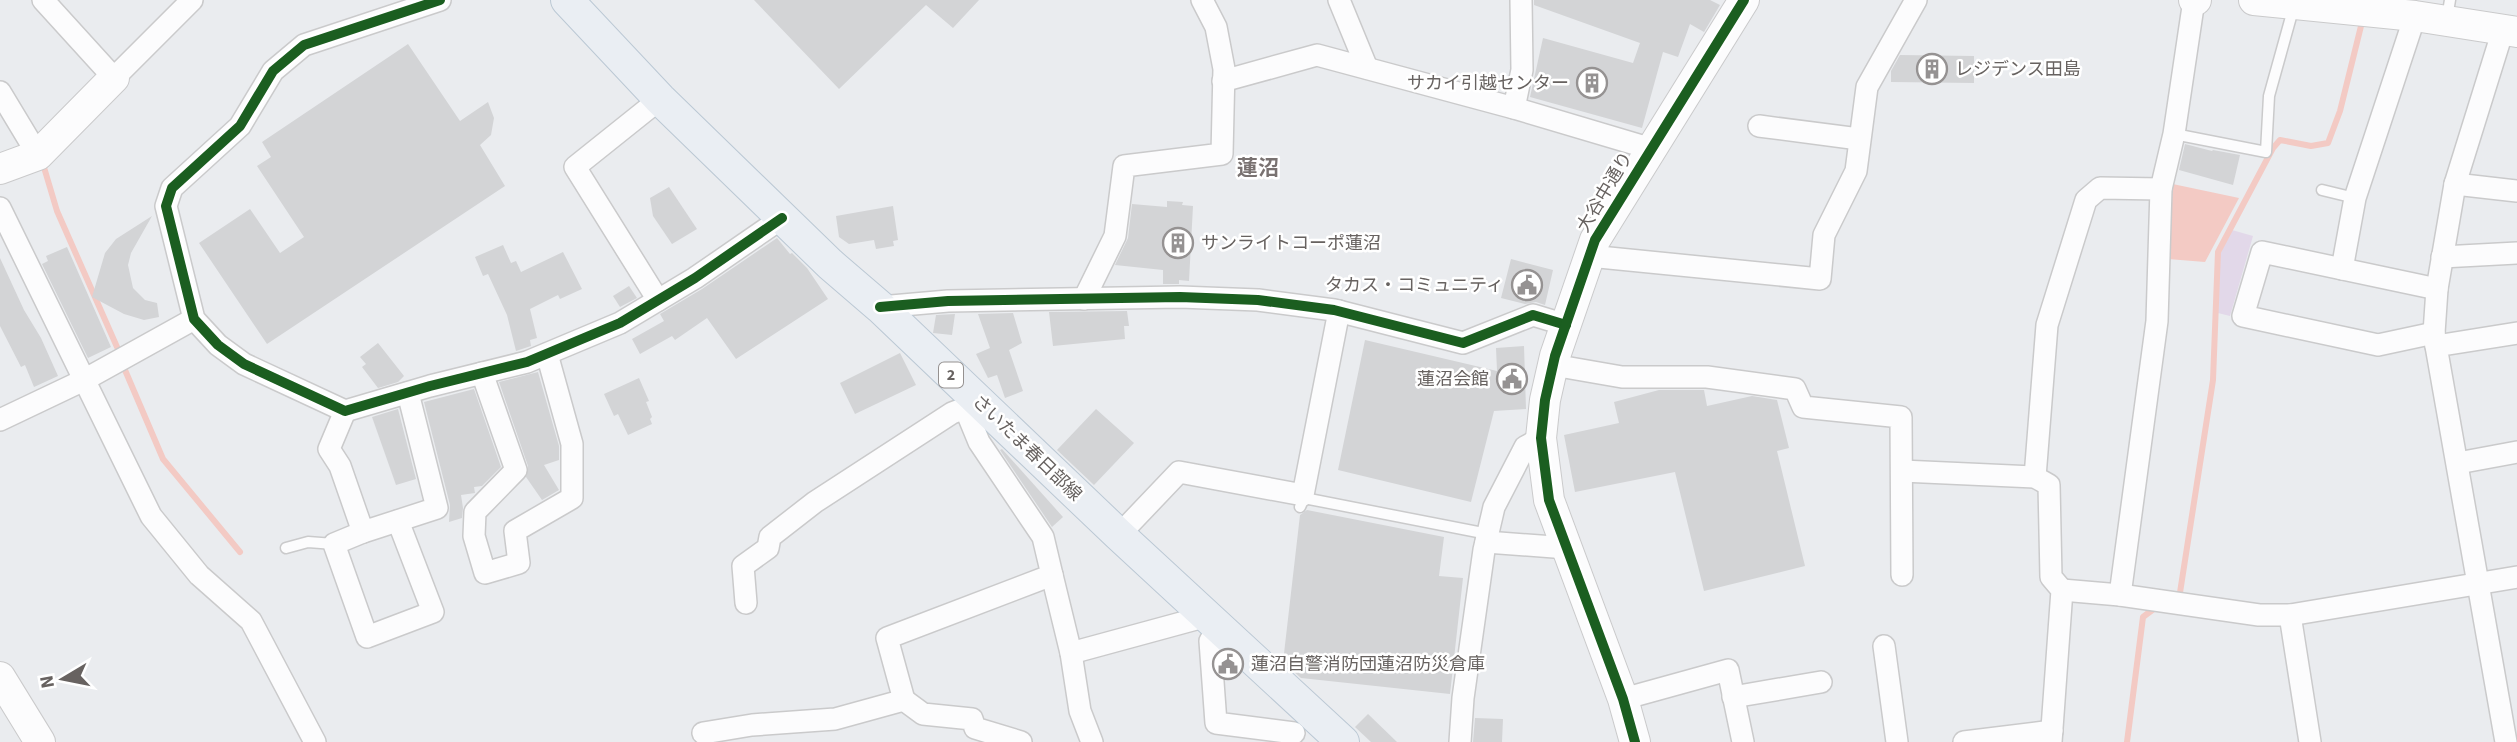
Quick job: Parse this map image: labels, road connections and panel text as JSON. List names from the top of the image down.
{
  "streets": {
    "main road": ["2", "さいたま春日部線"],
    "street": ["大谷中通り"]
  },
  "districts": ["蓮沼"],
  "places": {
    "building": ["レジデンス田島", "サカイ引越センター", "サンライトコーポ蓮沼"],
    "public building": ["タカス・コミュニティ", "蓮沼会館", "蓮沼自警消防団蓮沼防災倉庫"]
  },
  "north": "left"
}
